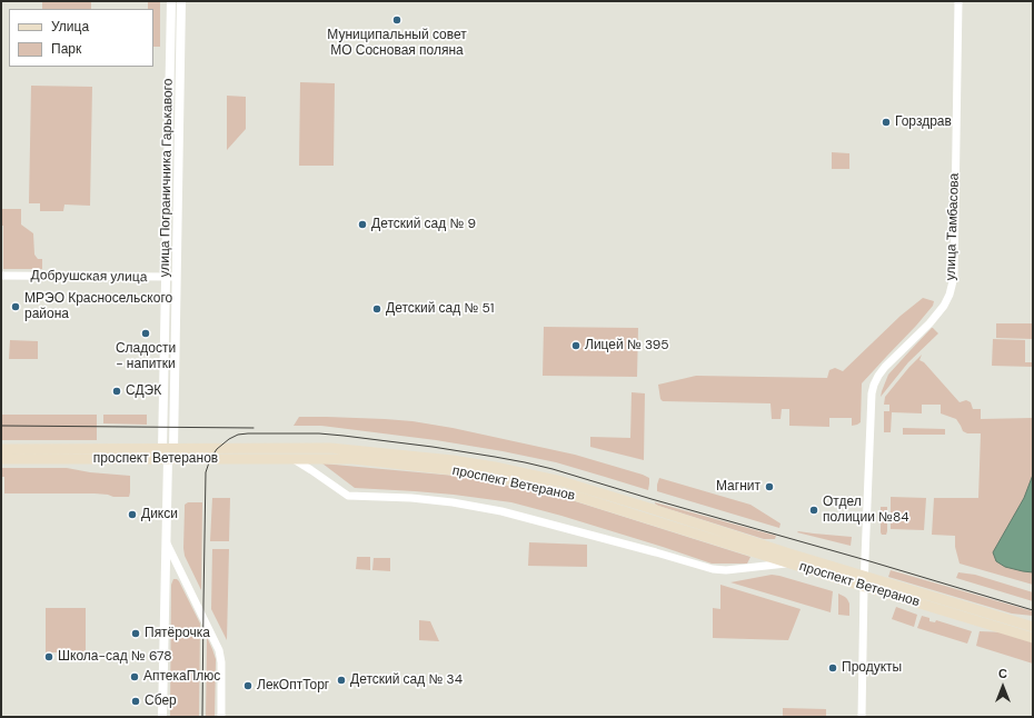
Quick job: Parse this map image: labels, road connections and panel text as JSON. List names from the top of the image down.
{
  "streets": {
    "main road": ["проспект Ветеранов"],
    "street": ["улица Пограничника Гарькавого", "улица Тамбасова", "Добрушская улица"]
  },
  "crossings": [
    ["улица Пограничника Гарькавого", "Добрушская улица"],
    ["улица Пограничника Гарькавого", "проспект Ветеранов"],
    ["улица Тамбасова", "проспект Ветеранов"]
  ],
  "places": [
    "Муниципальный совет МО Сосновая поляна",
    "Горздрав",
    "Детский сад № 9",
    "МРЭО Красносельского района",
    "Детский сад № 51",
    "Сладости - напитки",
    "Лицей № 395",
    "СДЭК",
    "Магнит",
    "Отдел полиции №84",
    "Дикси",
    "Пятёрочка",
    "Школа-сад № 678",
    "Продукты",
    "АптекаПлюс",
    "Детский сад № 34",
    "ЛекОптТорг",
    "Сбер"
  ],
  "legend": ["Улица", "Парк"],
  "north": "top"
}
